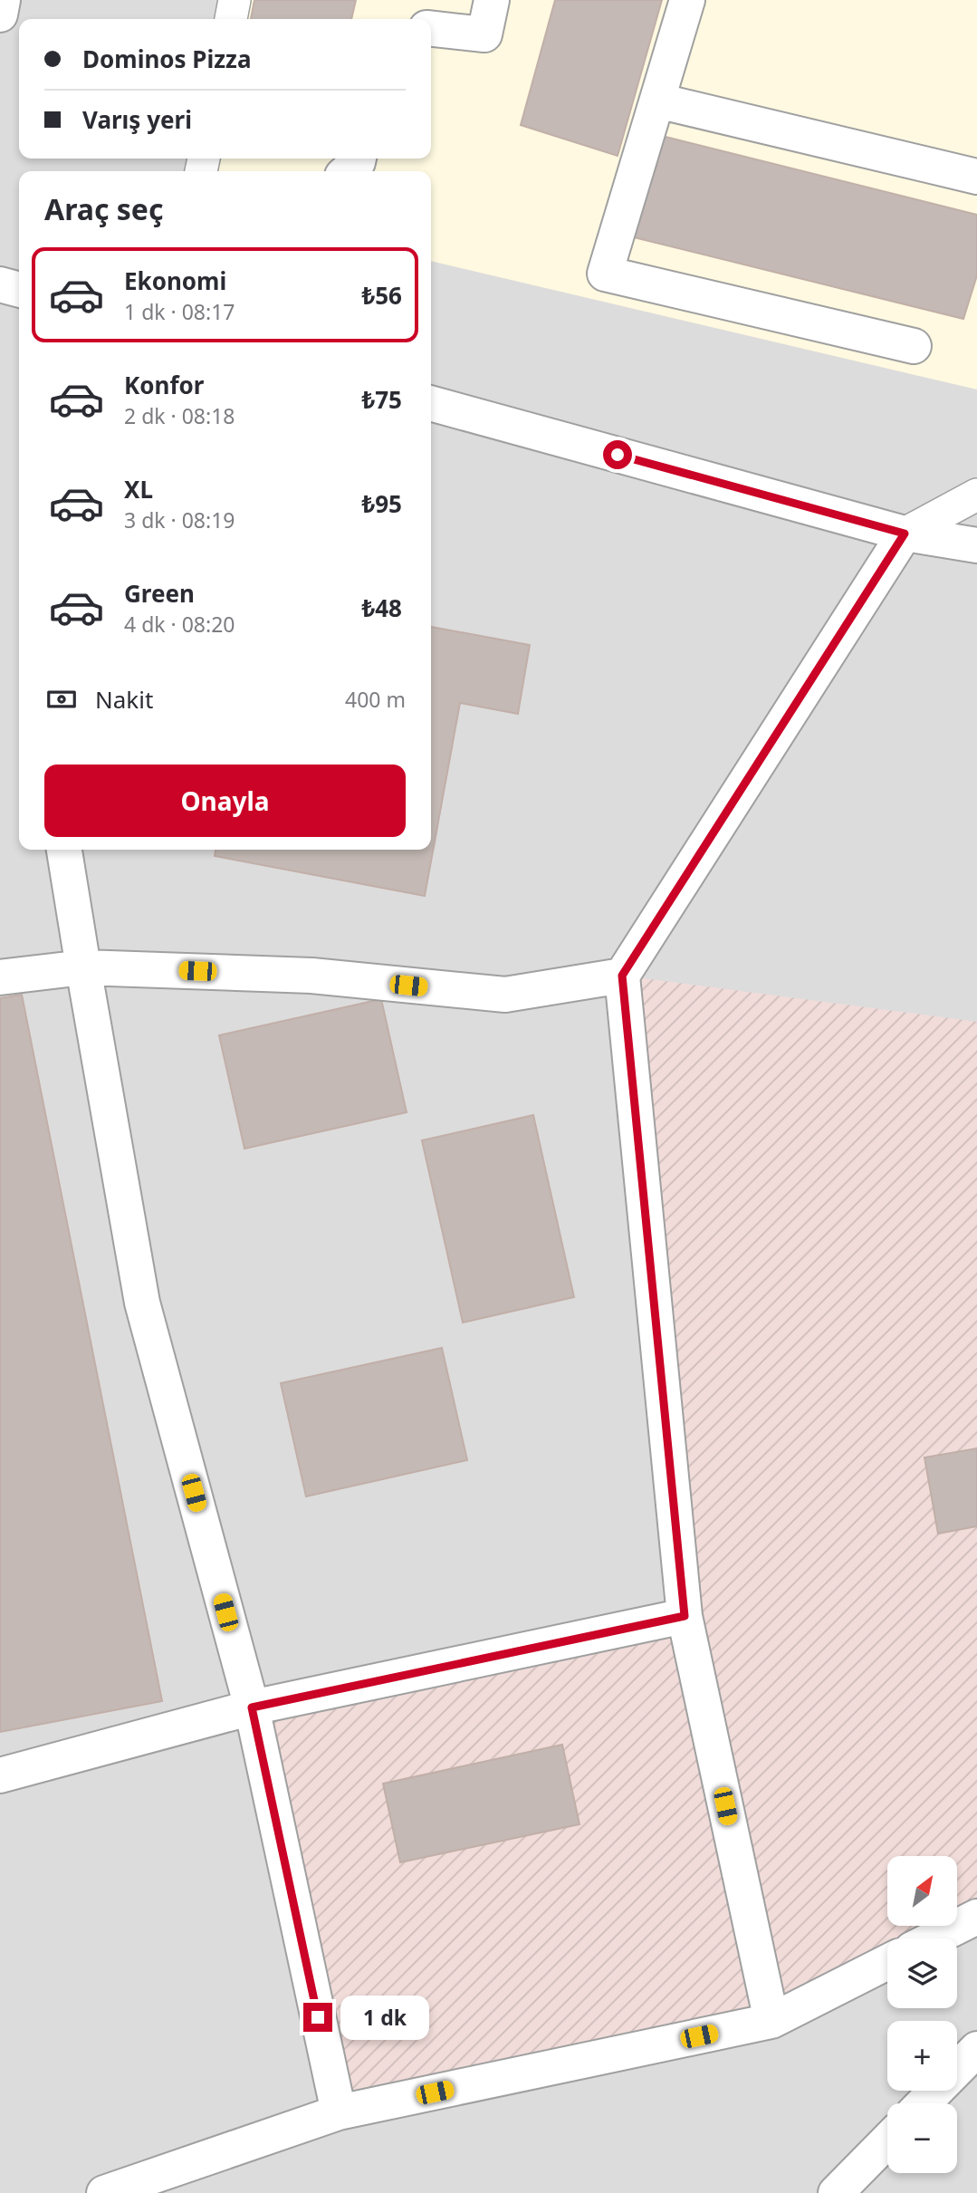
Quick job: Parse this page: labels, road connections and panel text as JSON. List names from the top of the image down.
{
  "north": "top right",
  "page": {
    "banner": ["Dominos Pizza", "Varış yeri"],
    "heading": "Araç seç",
    "list": [
      {
        "name": "Ekonomi",
        "note": "1 dk · 08:17",
        "value": "₺56"
      },
      {
        "name": "Konfor",
        "note": "2 dk · 08:18",
        "value": "₺75"
      },
      {
        "name": "XL",
        "note": "3 dk · 08:19",
        "value": "₺95"
      },
      {
        "name": "Green",
        "note": "4 dk · 08:20",
        "value": "₺48"
      }
    ],
    "pay": ["Nakit", "400 m"],
    "buttons": "Onayla",
    "map_buttons": ["+", "−"],
    "bubble": "1 dk"
  }
}
